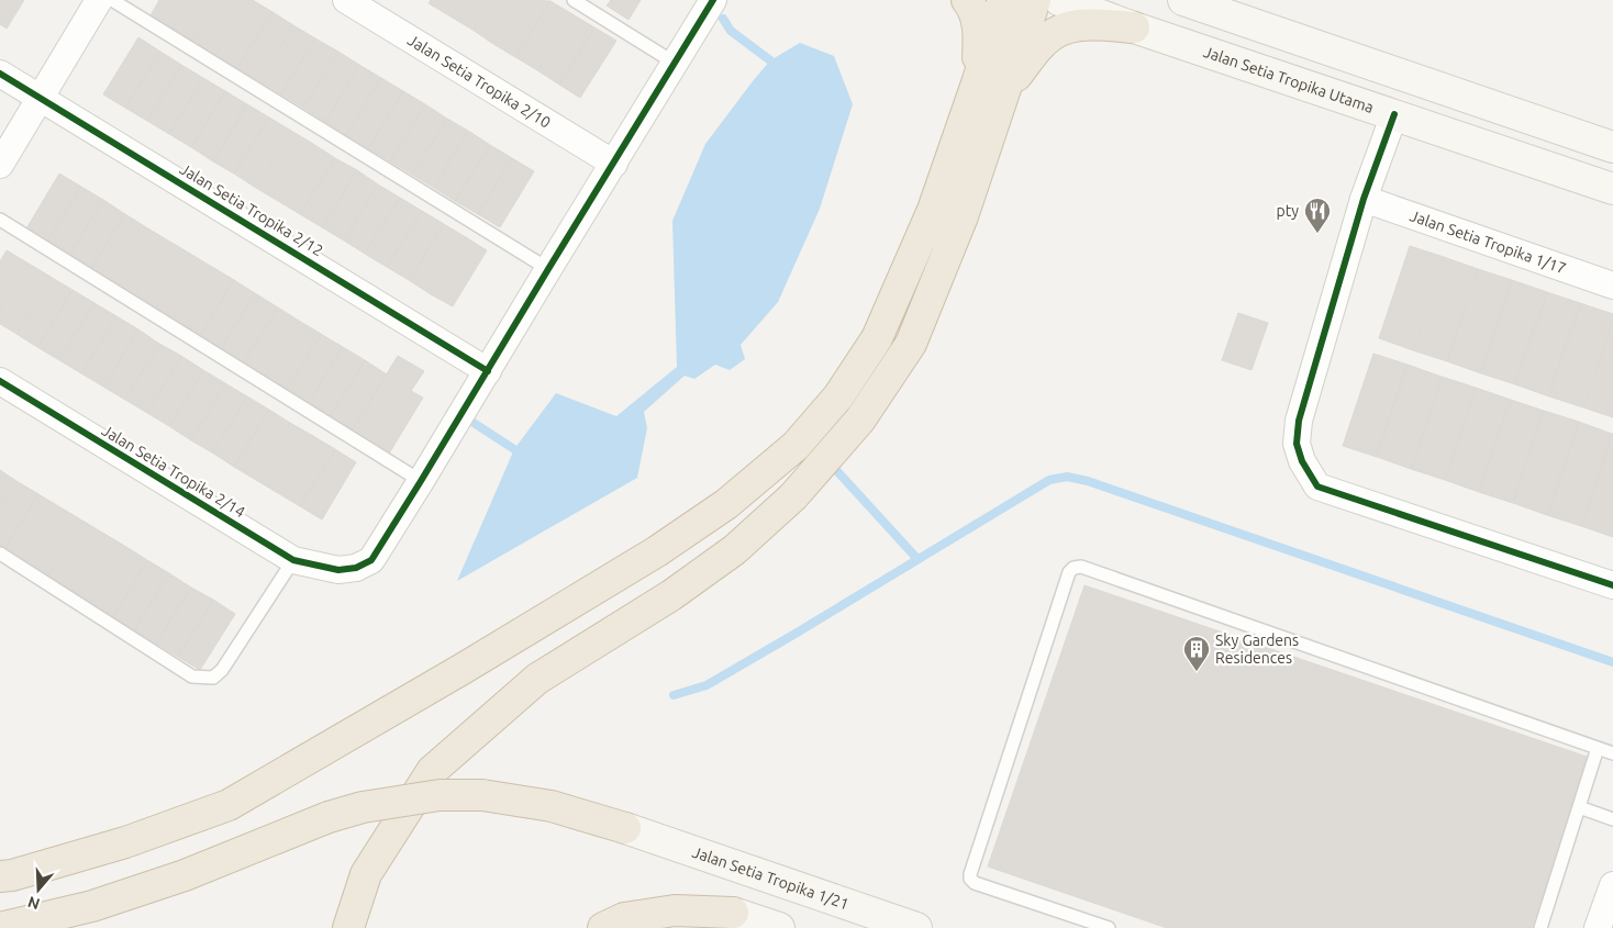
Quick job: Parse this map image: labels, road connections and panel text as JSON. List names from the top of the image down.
{
  "streets": {
    "main road": ["Jalan Setia Tropika Utama", "Jalan Setia Tropika 1/21"],
    "street": [
      "Jalan Setia Tropika 2/10",
      "Jalan Setia Tropika 2/12",
      "Jalan Setia Tropika 1/17",
      "Jalan Setia Tropika 2/14"
    ]
  },
  "places": {
    "restaurant": ["pty"],
    "building": ["Sky Gardens Residences"]
  },
  "north": "bottom"
}
